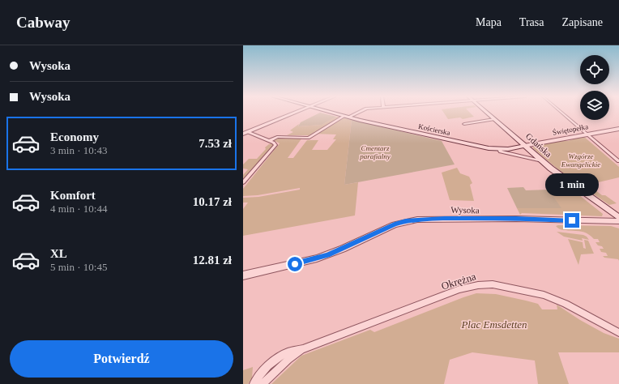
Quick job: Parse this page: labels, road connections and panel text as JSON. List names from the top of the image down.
{
  "streets": {
    "main road": ["Kościerska", "Gdańska"],
    "street": ["Świętopełka", "Wysoka", "Okrężna"]
  },
  "crossings": [
    ["Kościerska", "Świętopełka"],
    ["Kościerska", "Gdańska"],
    ["Świętopełka", "Gdańska"]
  ],
  "parks": ["Cmentarz parafialny", "Wzgórze Ewangelickie", "Plac Emsdetten"],
  "page": {
    "header": "Cabway",
    "nav": ["Mapa", "Trasa", "Zapisane"],
    "banner": ["Wysoka", "Wysoka"],
    "list": [
      {
        "name": "Economy",
        "note": "3 min · 10:43",
        "value": "7.53 zł"
      },
      {
        "name": "Komfort",
        "note": "4 min · 10:44",
        "value": "10.17 zł"
      },
      {
        "name": "XL",
        "note": "5 min · 10:45",
        "value": "12.81 zł"
      }
    ],
    "bubble": "1 min",
    "buttons": "Potwierdź"
  }
}
